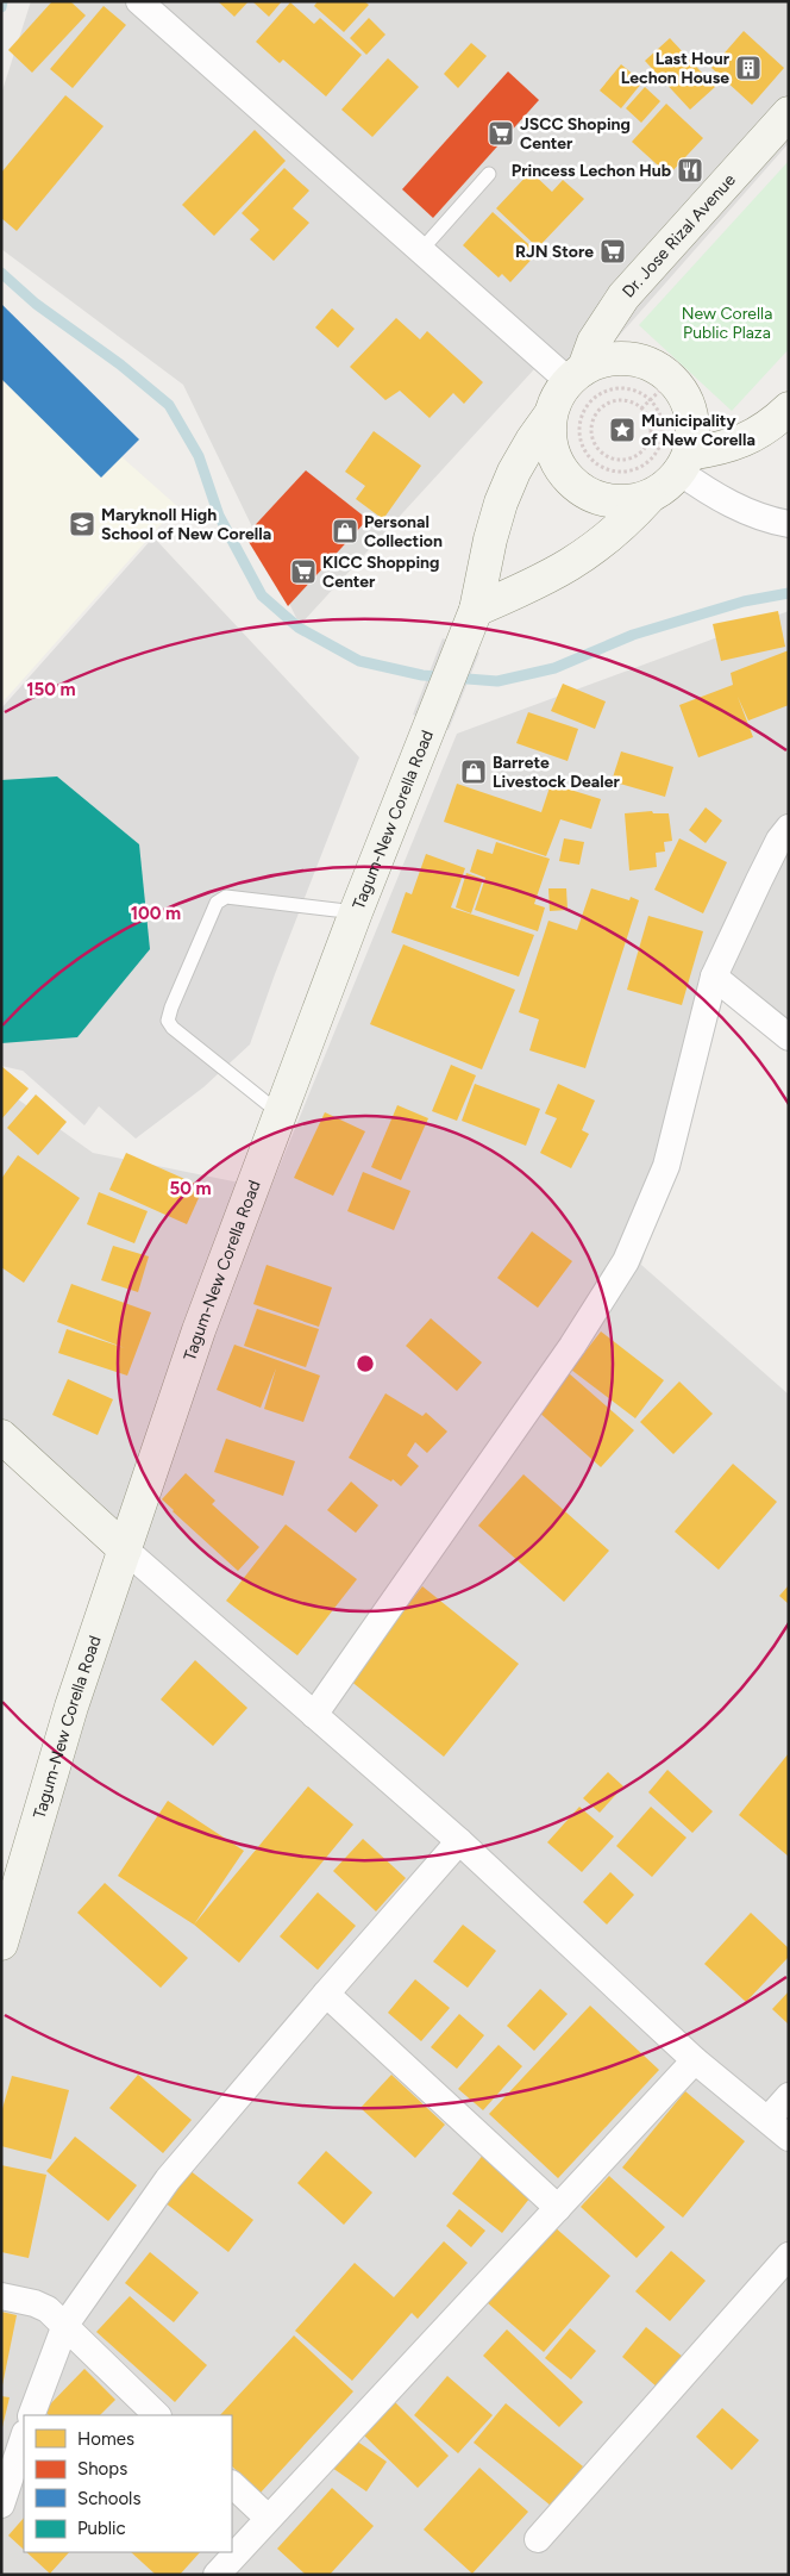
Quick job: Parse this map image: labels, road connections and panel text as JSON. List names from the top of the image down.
{
  "streets": {
    "main road": ["Dr. Jose Rizal Avenue", "Tagum-New Corella Road"]
  },
  "crossings": [
    ["Dr. Jose Rizal Avenue", "Tagum-New Corella Road"]
  ],
  "parks": ["New Corella Public Plaza"],
  "places": {
    "building": ["Last Hour Lechon House"],
    "supermarket": ["JSCC Shoping Center", "RJN Store", "KICC Shopping Center"],
    "restaurant": ["Princess Lechon Hub"],
    "place": ["Municipality of New Corella"],
    "school or university": ["Maryknoll High School of New Corella"],
    "shop": ["Personal Collection", "Barrete Livestock Dealer"]
  },
  "legend": [
    "Homes",
    "Shops",
    "Schools",
    "Public"
  ],
  "rings": ["150 m", "100 m", "50 m"]
}
